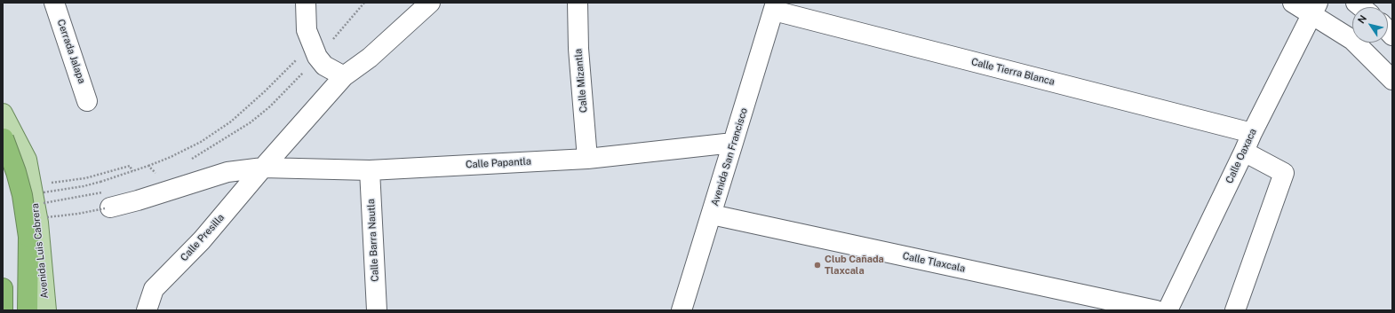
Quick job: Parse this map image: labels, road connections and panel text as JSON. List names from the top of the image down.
{
  "streets": {
    "main road": ["Avenida Luis Cabrera"],
    "street": [
      "Cerrada Jalapa",
      "Calle Tierra Blanca",
      "Calle Mizantla",
      "Calle Oaxaca",
      "Avenida San Francisco",
      "Calle Papantla",
      "Calle Presilla",
      "Calle Barra Nautla",
      "Calle Tlaxcala"
    ]
  },
  "crossings": [
    ["Calle Tierra Blanca", "Calle Oaxaca"],
    ["Calle Tierra Blanca", "Avenida San Francisco"],
    ["Calle Mizantla", "Calle Papantla"],
    ["Avenida San Francisco", "Calle Papantla"],
    ["Avenida San Francisco", "Calle Tlaxcala"],
    ["Calle Papantla", "Calle Presilla"],
    ["Calle Papantla", "Calle Barra Nautla"]
  ],
  "places": ["Club Cañada Tlaxcala"],
  "north": "top left"
}
